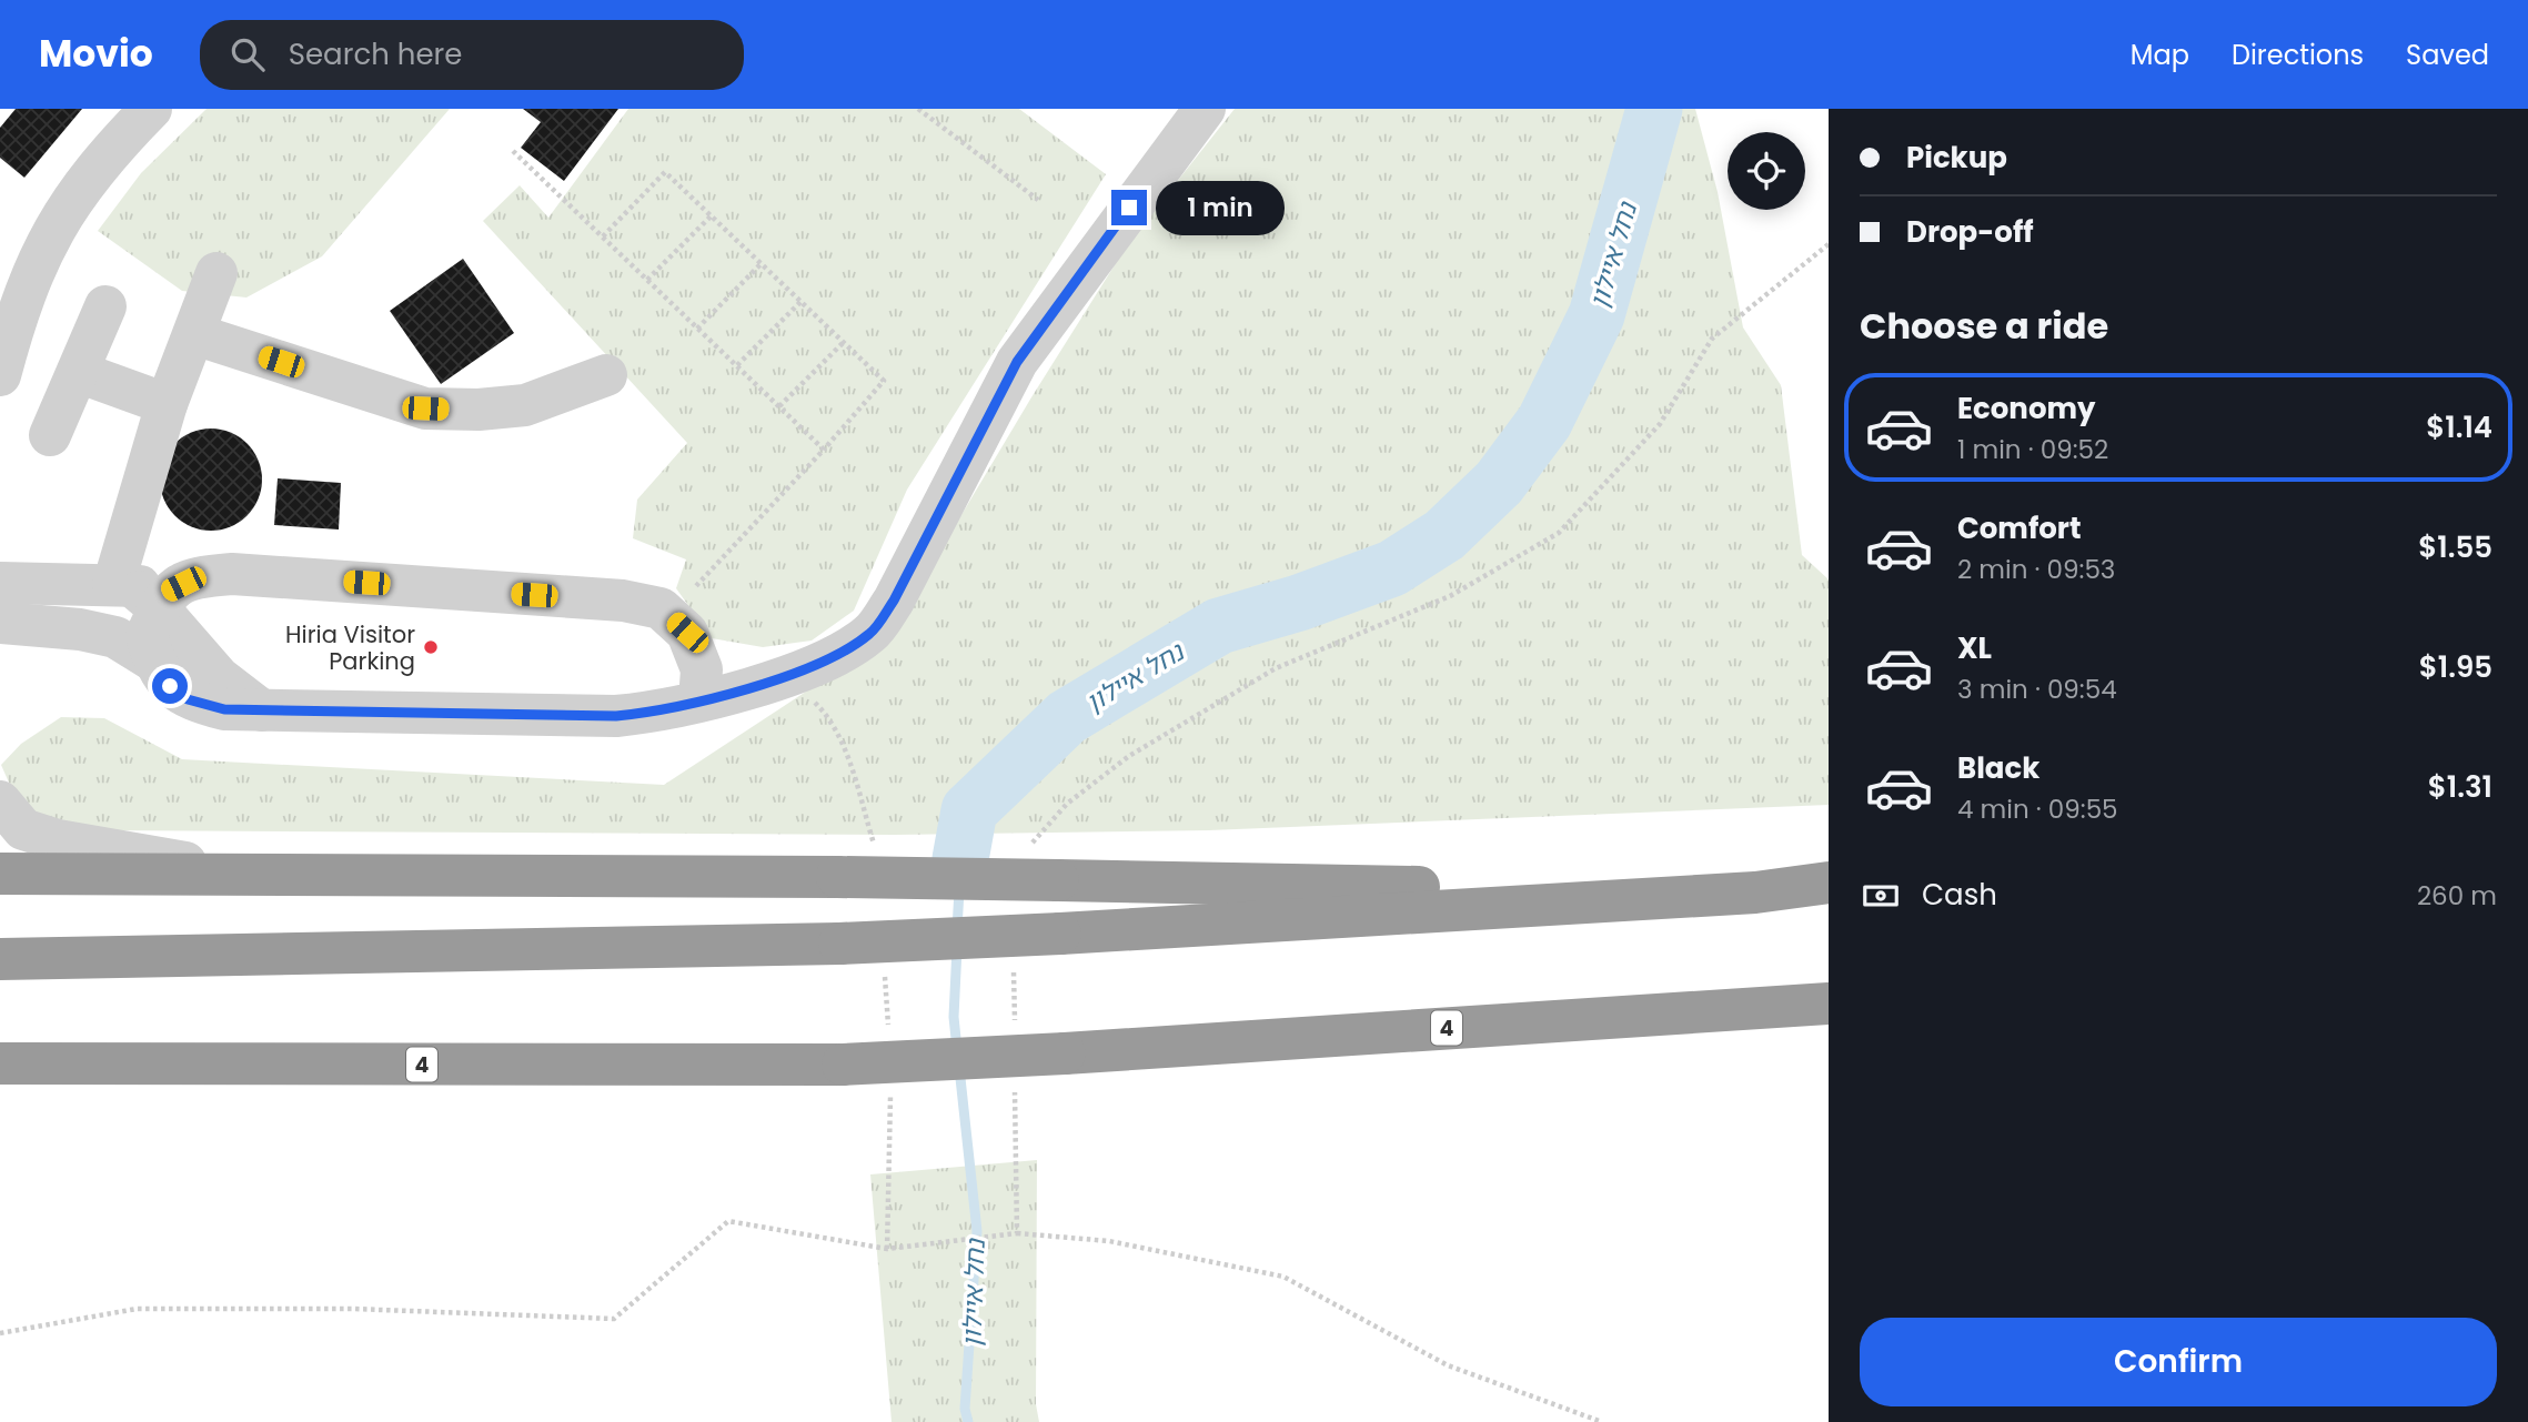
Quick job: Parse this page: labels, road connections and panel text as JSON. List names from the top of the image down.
{
  "streets": {
    "highway": ["4"]
  },
  "water": ["נחל איילון"],
  "places": ["Hiria Visitor Parking"],
  "page": {
    "header": "Movio",
    "search": "Search here",
    "nav": ["Map", "Directions", "Saved"],
    "banner": ["Pickup", "Drop-off"],
    "bubble": "1 min",
    "heading": "Choose a ride",
    "list": [
      {
        "name": "Economy",
        "note": "1 min · 09:52",
        "value": "$1.14"
      },
      {
        "name": "Comfort",
        "note": "2 min · 09:53",
        "value": "$1.55"
      },
      {
        "name": "XL",
        "note": "3 min · 09:54",
        "value": "$1.95"
      },
      {
        "name": "Black",
        "note": "4 min · 09:55",
        "value": "$1.31"
      }
    ],
    "pay": ["Cash", "260 m"],
    "buttons": "Confirm"
  }
}
